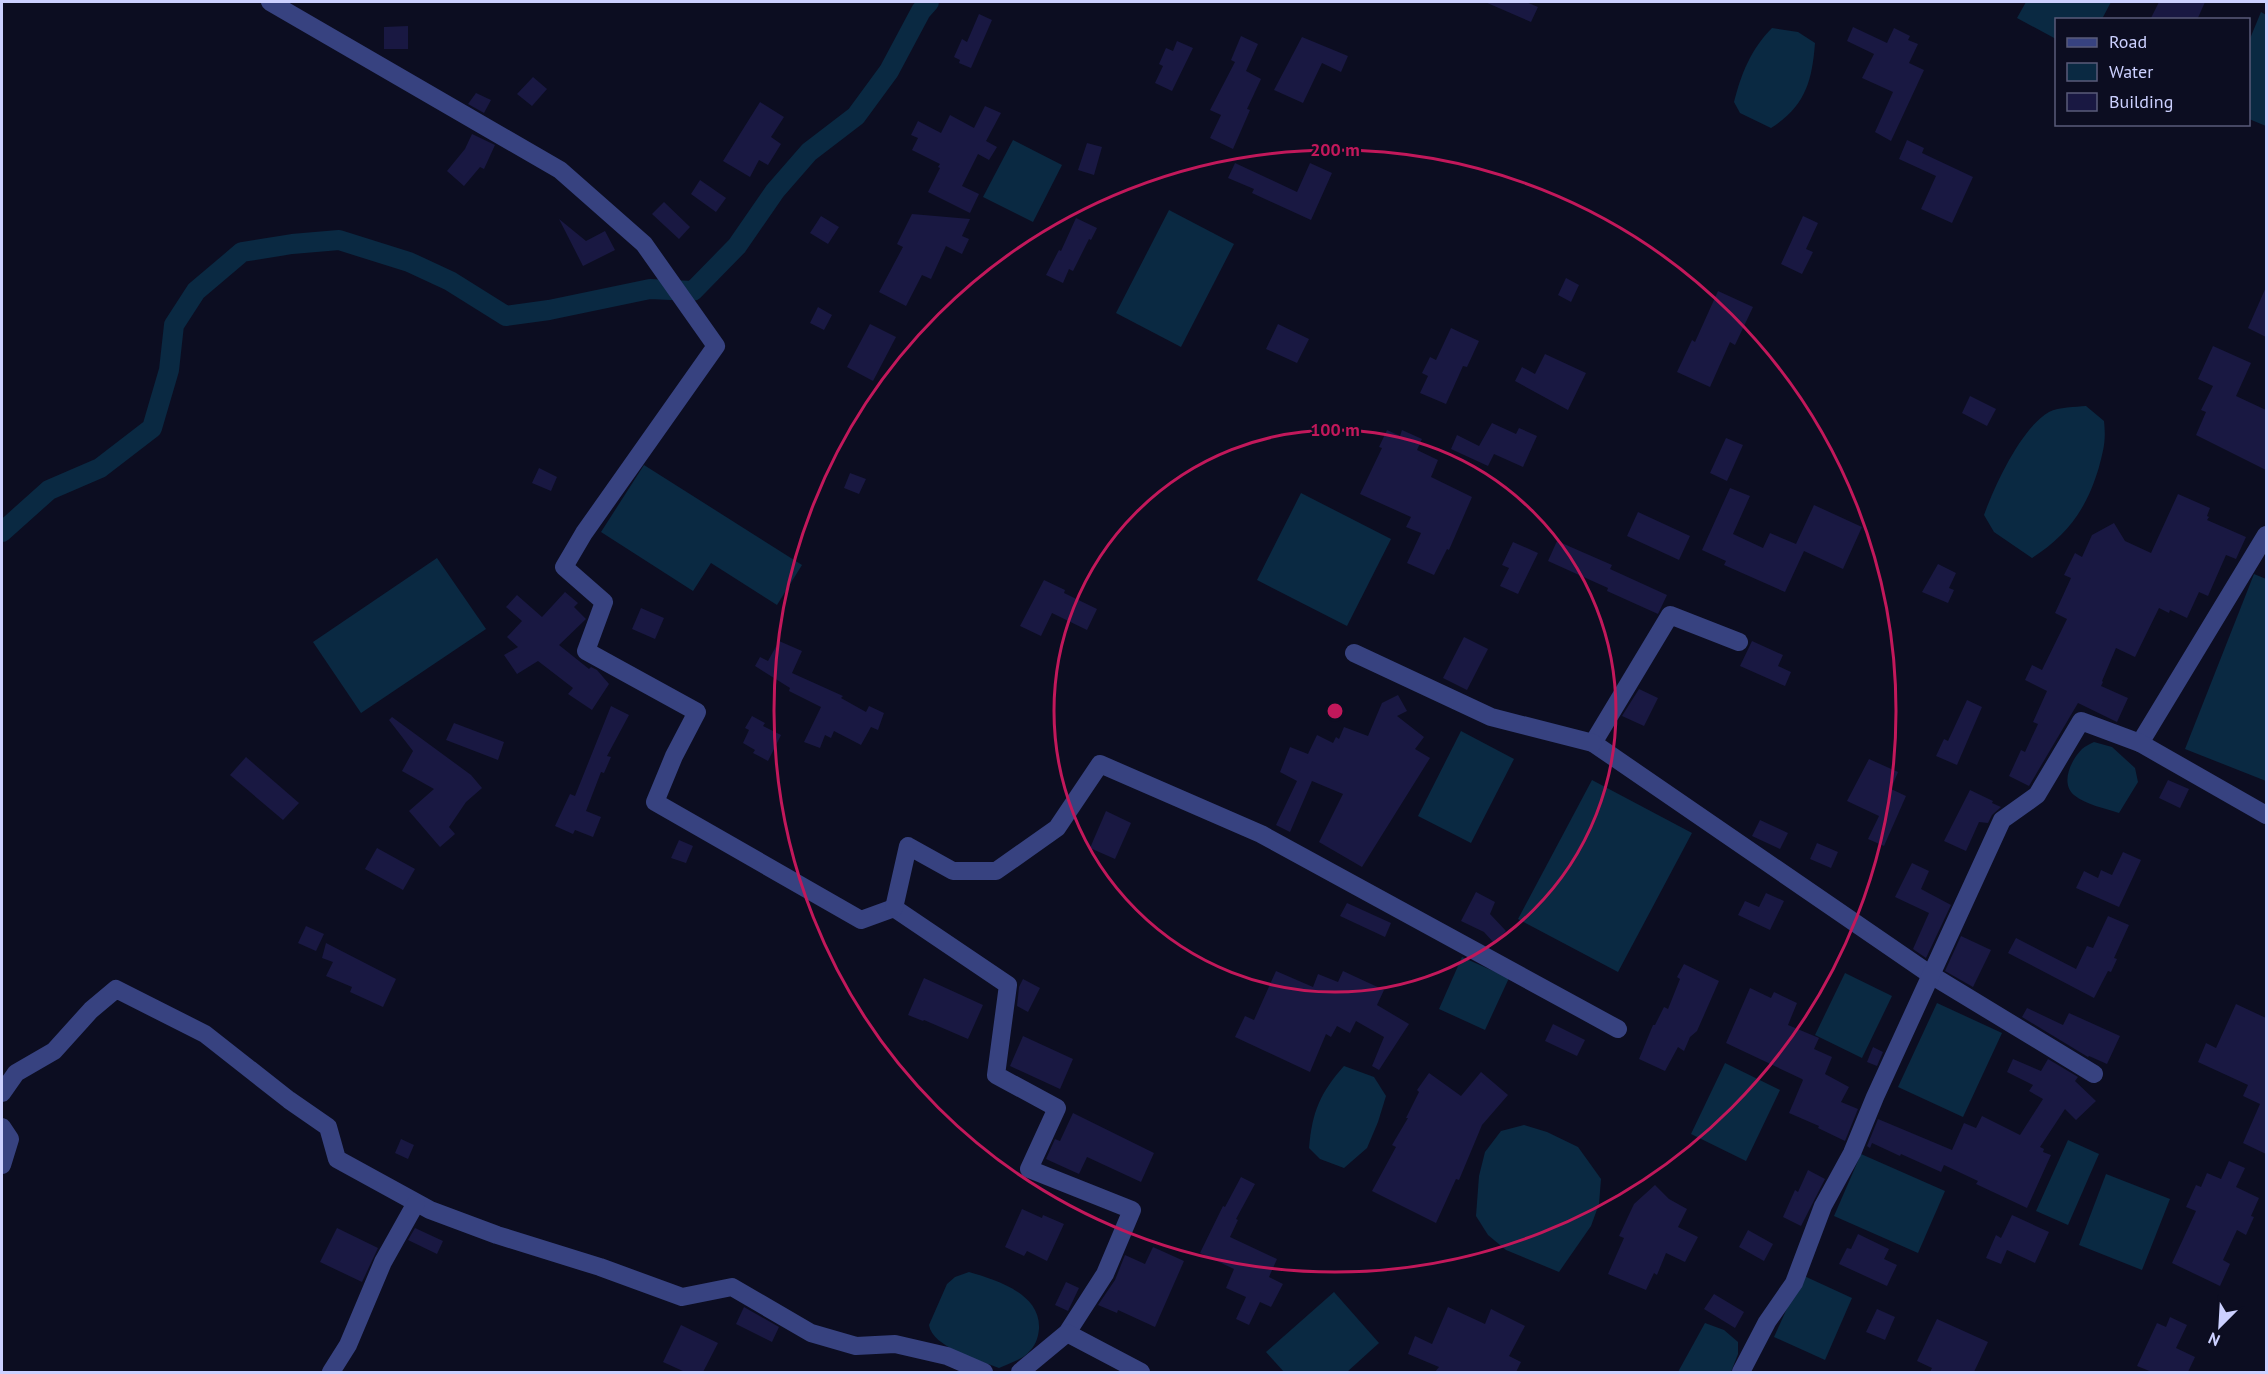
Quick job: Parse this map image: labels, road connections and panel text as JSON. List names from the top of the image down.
{
  "legend": ["Road", "Water", "Building"],
  "north": "bottom left",
  "rings": ["200 m", "100 m"]
}
